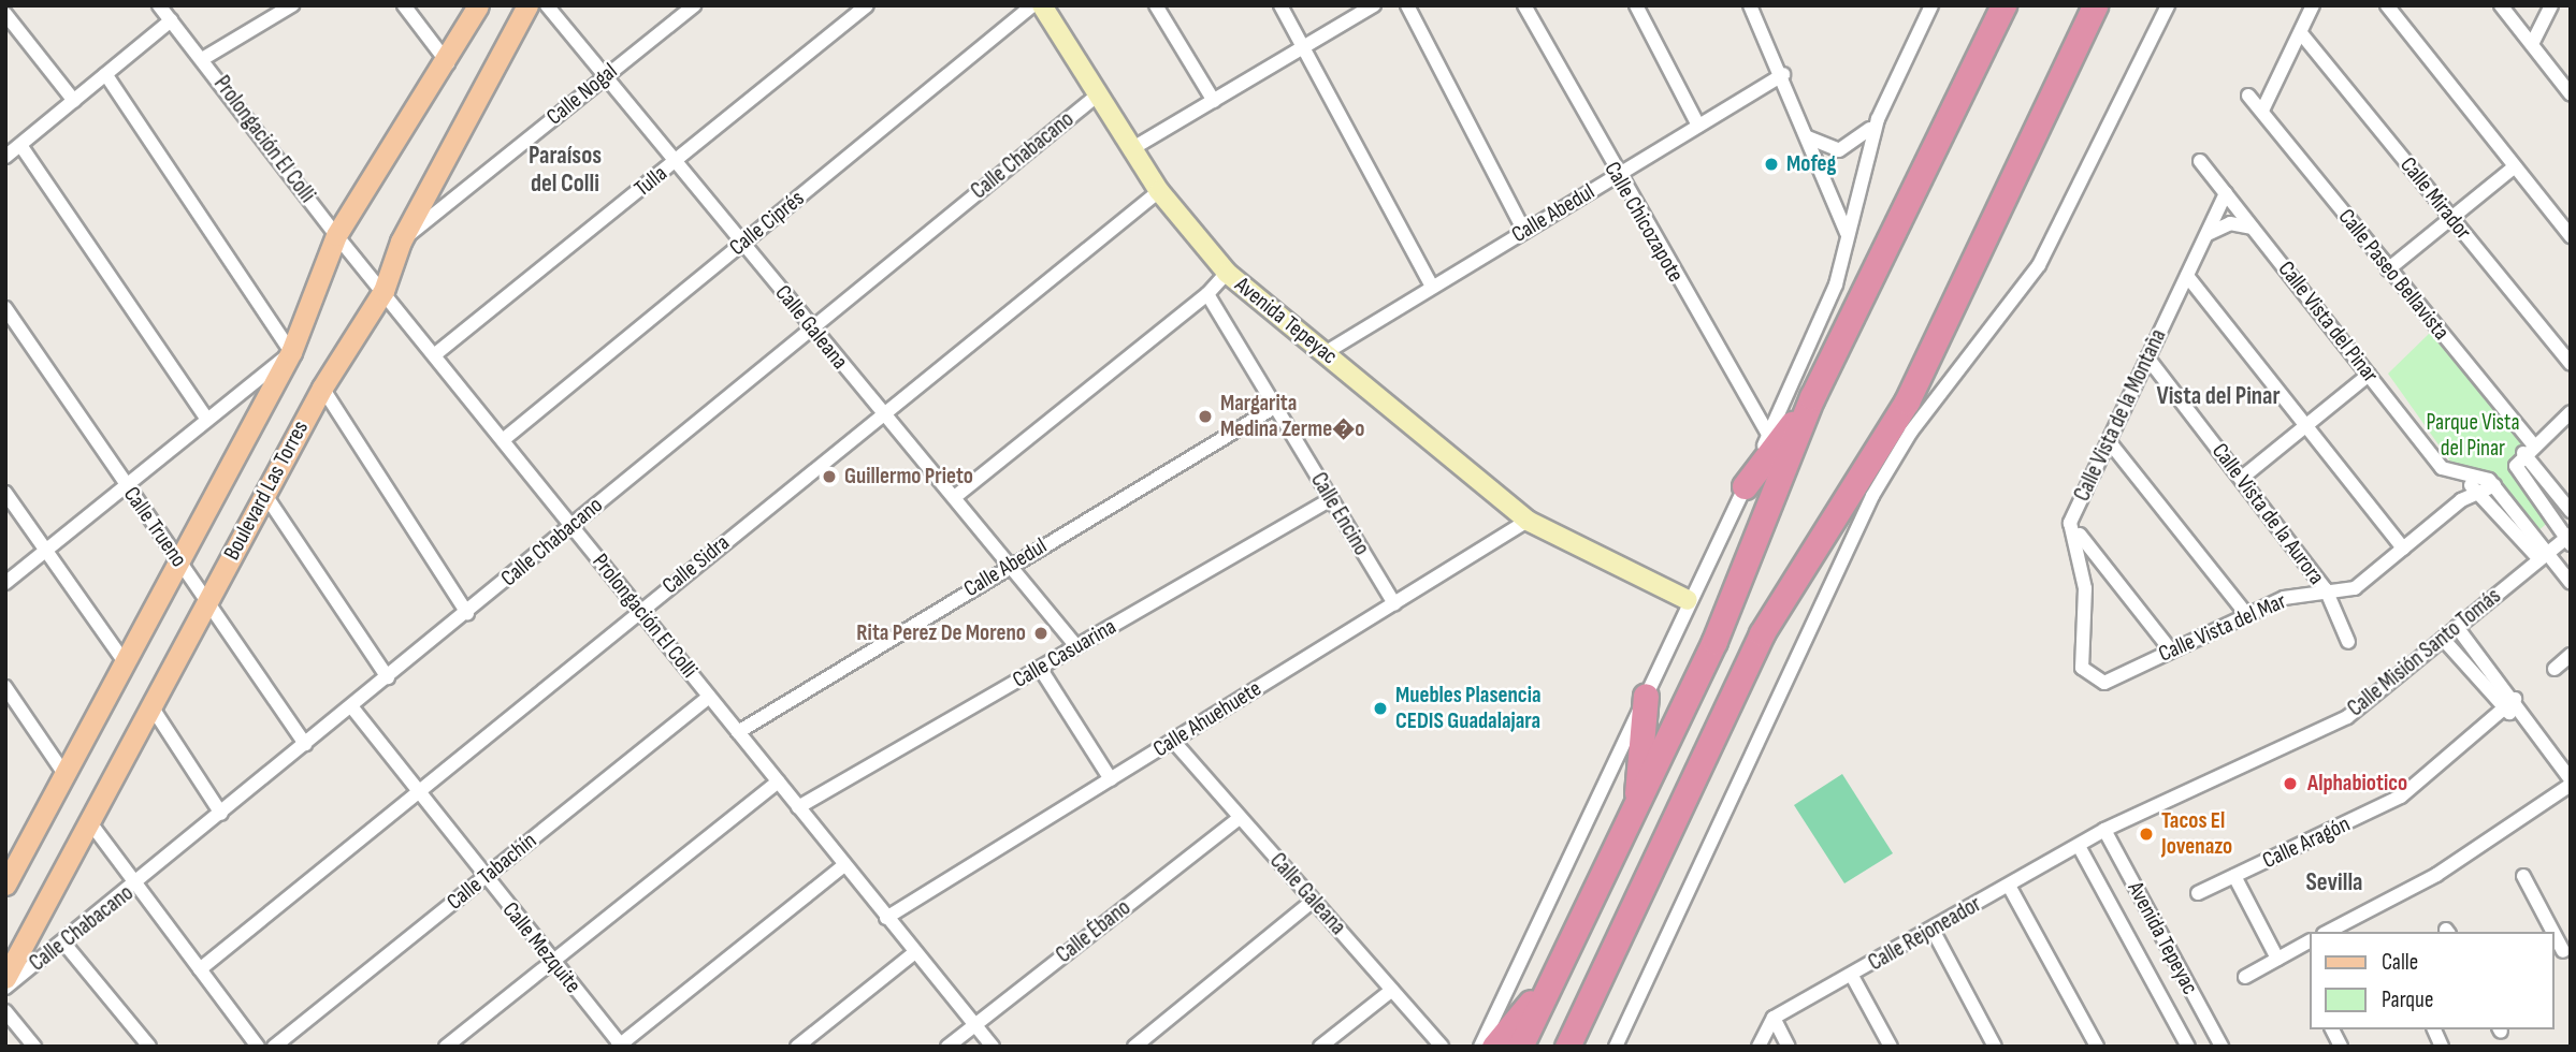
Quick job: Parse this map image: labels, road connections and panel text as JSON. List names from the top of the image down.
{
  "streets": {
    "main road": ["Boulevard Las Torres"],
    "street": [
      "Calle Nogal",
      "Prolongación El Colli",
      "Calle Chabacano",
      "Tulla",
      "Calle Mirador",
      "Calle Abedul",
      "Calle Chicozapote",
      "Calle Ciprés",
      "Calle Paseo Bellavista",
      "Avenida Tepeyac",
      "Calle Vista del Pinar",
      "Calle Galeana",
      "Calle Vista de la Montaña",
      "Calle Encino",
      "Calle Vista de la Aurora",
      "Calle Trueno",
      "Calle Sidra",
      "Calle Vista del Mar",
      "Calle Misión Santo Tomás",
      "Calle Casuarina",
      "Calle Ahuehuete",
      "Calle Aragón",
      "Calle Tabachín",
      "Calle Ébano",
      "Calle Rejoneador",
      "Calle Mezquite"
    ]
  },
  "crossings": [
    ["Calle Nogal", "Calle Galeana"],
    ["Calle Nogal", "Boulevard Las Torres"],
    ["Prolongación El Colli", "Calle Chabacano"],
    ["Prolongación El Colli", "Tulla"],
    ["Prolongación El Colli", "Calle Abedul"],
    ["Prolongación El Colli", "Calle Ciprés"],
    ["Prolongación El Colli", "Boulevard Las Torres"],
    ["Prolongación El Colli", "Calle Sidra"],
    ["Prolongación El Colli", "Calle Casuarina"],
    ["Prolongación El Colli", "Calle Ahuehuete"],
    ["Prolongación El Colli", "Calle Tabachín"],
    ["Prolongación El Colli", "Calle Ébano"],
    ["Calle Chabacano", "Avenida Tepeyac"],
    ["Calle Chabacano", "Calle Galeana"],
    ["Calle Chabacano", "Calle Trueno"],
    ["Calle Chabacano", "Calle Mezquite"],
    ["Tulla", "Calle Galeana"],
    ["Calle Abedul", "Calle Chicozapote"],
    ["Calle Abedul", "Avenida Tepeyac"],
    ["Calle Abedul", "Calle Galeana"],
    ["Calle Abedul", "Calle Encino"],
    ["Calle Ciprés", "Calle Galeana"],
    ["Calle Paseo Bellavista", "Calle Misión Santo Tomás"],
    ["Avenida Tepeyac", "Calle Sidra"],
    ["Avenida Tepeyac", "Calle Misión Santo Tomás"],
    ["Avenida Tepeyac", "Calle Ahuehuete"],
    ["Avenida Tepeyac", "Calle Rejoneador"],
    ["Calle Vista del Pinar", "Calle Vista de la Montaña"],
    ["Calle Vista del Pinar", "Calle Vista del Mar"],
    ["Calle Vista del Pinar", "Calle Misión Santo Tomás"],
    ["Calle Galeana", "Calle Sidra"],
    ["Calle Galeana", "Calle Casuarina"],
    ["Calle Galeana", "Calle Ahuehuete"],
    ["Calle Galeana", "Calle Ébano"],
    ["Calle Vista de la Montaña", "Calle Vista de la Aurora"],
    ["Calle Vista de la Montaña", "Calle Vista del Mar"],
    ["Boulevard Las Torres", "Calle Trueno"],
    ["Calle Encino", "Calle Casuarina"],
    ["Calle Encino", "Calle Ahuehuete"],
    ["Calle Vista de la Aurora", "Calle Vista del Mar"],
    ["Calle Sidra", "Calle Mezquite"],
    ["Calle Misión Santo Tomás", "Calle Rejoneador"],
    ["Calle Tabachín", "Calle Mezquite"]
  ],
  "districts": ["Paraísos del Colli", "Vista del Pinar", "Sevilla"],
  "parks": ["Parque Vista del Pinar"],
  "places": [
    "Mofeg",
    "Margarita Medina Zerme�o",
    "Guillermo Prieto",
    "Rita Perez De Moreno",
    "Muebles Plasencia CEDIS Guadalajara",
    "Alphabiotico",
    "Tacos El Jovenazo"
  ],
  "legend": ["Calle", "Parque"]
}
